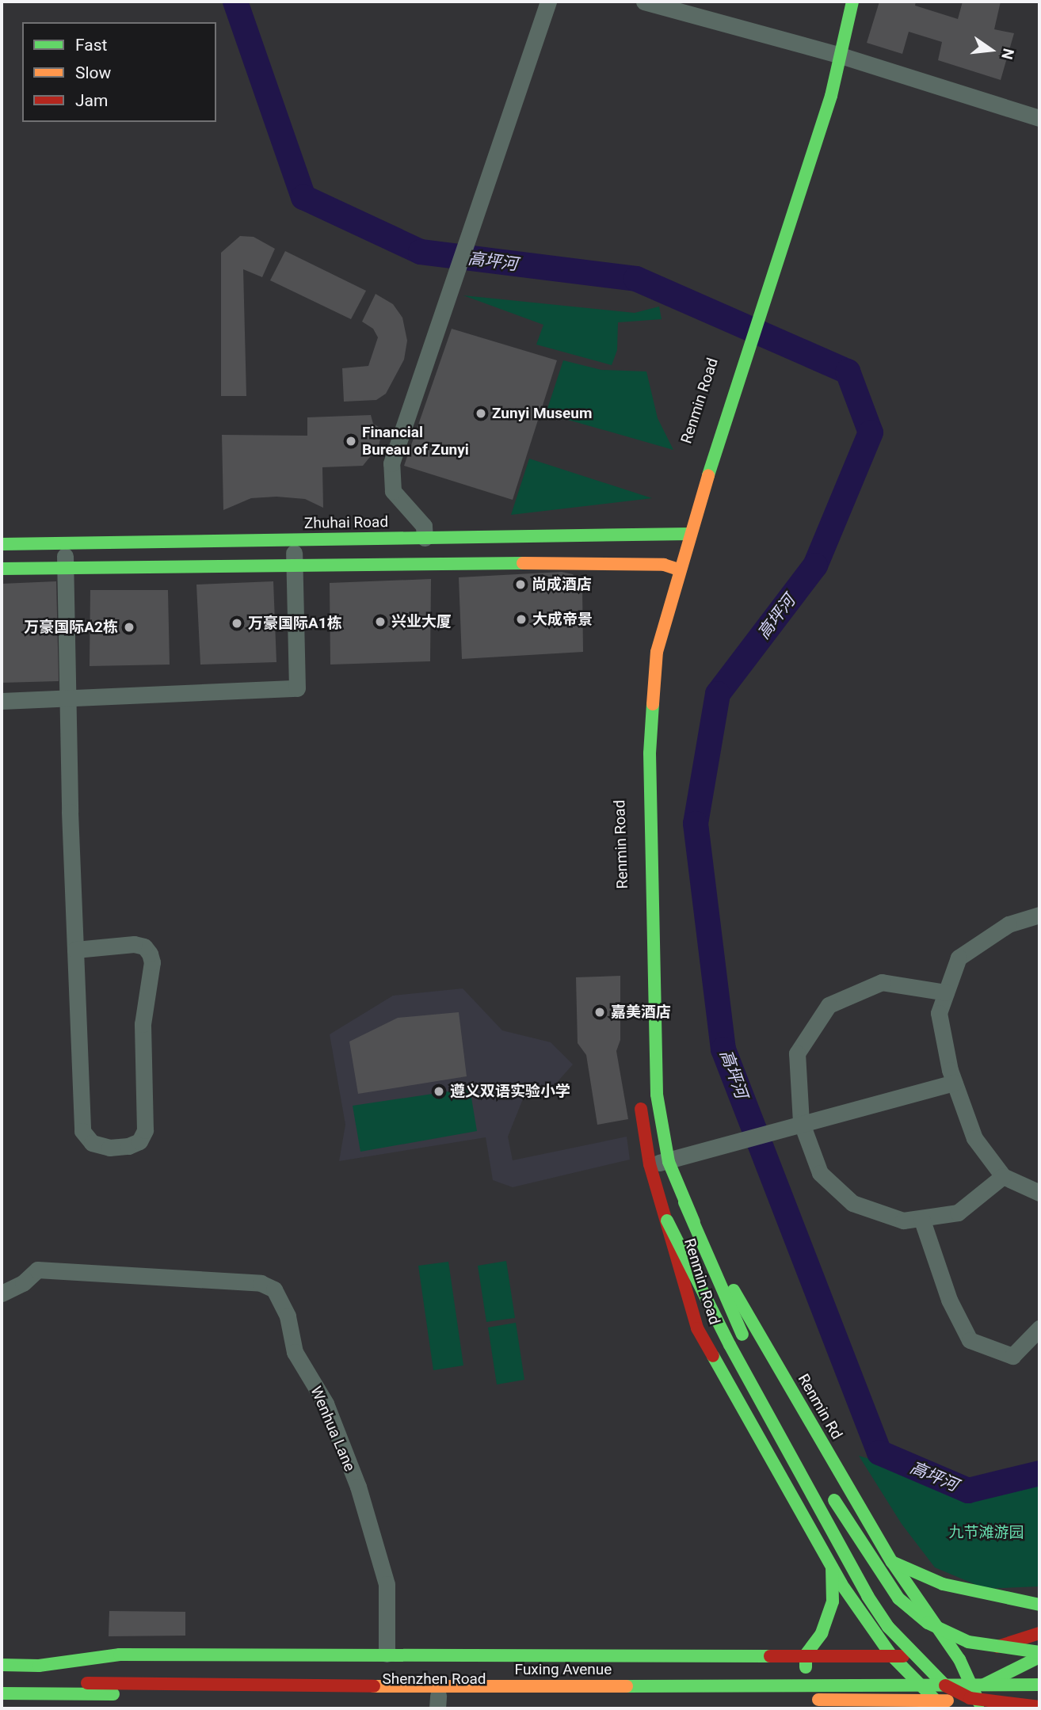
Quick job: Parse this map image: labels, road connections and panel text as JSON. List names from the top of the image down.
{
  "streets": {
    "main road": [
      "Renmin Road",
      "Zhuhai Road",
      "Renmin Rd",
      "Fuxing Avenue",
      "Shenzhen Road"
    ],
    "street": ["Wenhua Lane"]
  },
  "crossings": [
    ["Renmin Road", "Zhuhai Road"],
    ["Renmin Road", "Renmin Rd"],
    ["Renmin Road", "Shenzhen Road"],
    ["Renmin Rd", "Shenzhen Road"],
    ["Wenhua Lane", "Shenzhen Road"]
  ],
  "water": ["高坪河"],
  "parks": ["九节滩游园"],
  "places": [
    "Zunyi Museum",
    "Financial Bureau of Zunyi",
    "尚成酒店",
    "大成帝景",
    "兴业大厦",
    "万豪国际A1栋",
    "万豪国际A2栋",
    "嘉美酒店",
    "遵义双语实验小学"
  ],
  "legend": ["Fast", "Slow", "Jam"],
  "north": "right"
}
